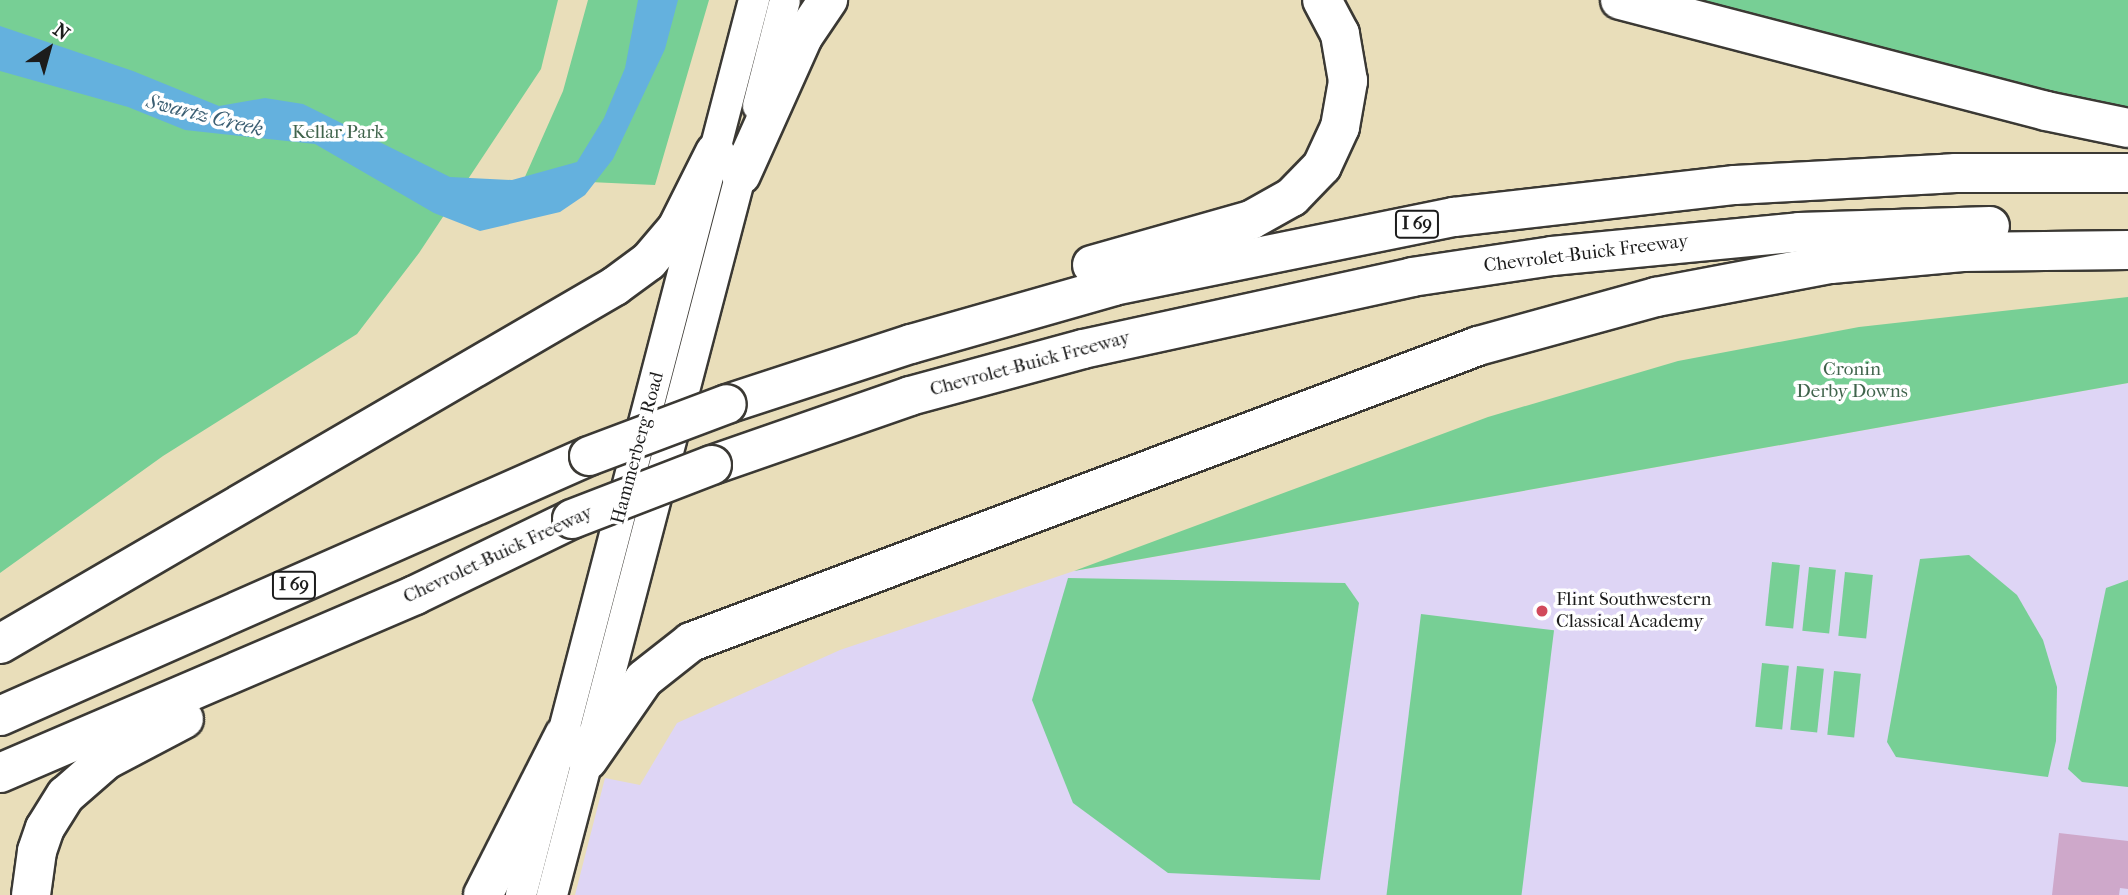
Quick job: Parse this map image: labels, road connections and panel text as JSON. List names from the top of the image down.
{
  "streets": {
    "highway": ["I 69", "Chevrolet-Buick Freeway"],
    "street": ["Hammerberg Road"]
  },
  "water": ["Swartz Creek"],
  "parks": ["Kellar Park", "Cronin Derby Downs"],
  "places": ["Flint Southwestern Classical Academy"],
  "north": "top right"
}
